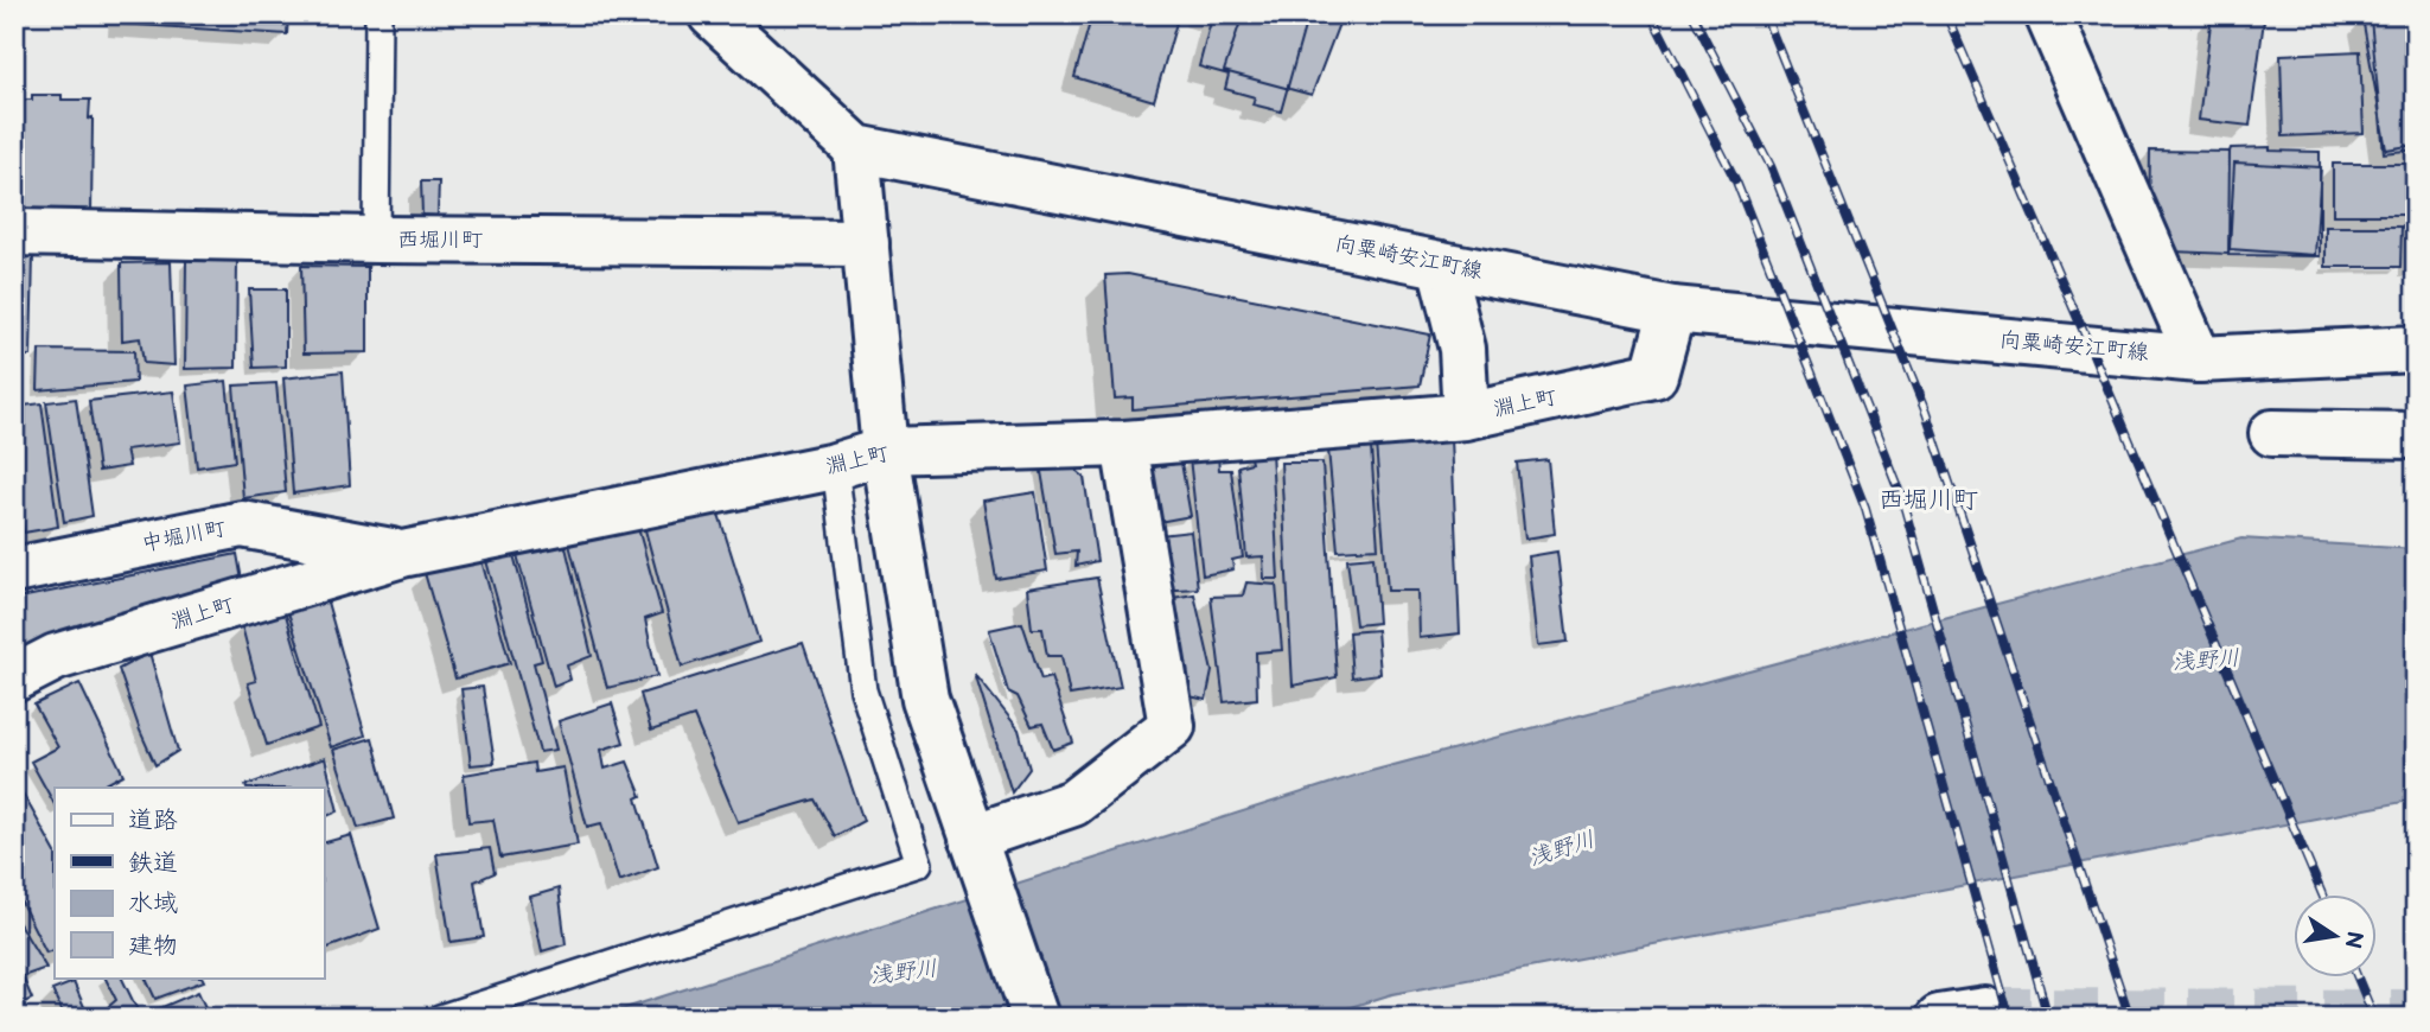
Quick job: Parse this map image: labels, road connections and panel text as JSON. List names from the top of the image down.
{
  "streets": {
    "street": [
      "西堀川町",
      "向粟崎安江町線",
      "淵上町",
      "中堀川町"
    ]
  },
  "crossings": [
    ["向粟崎安江町線", "淵上町"],
    ["淵上町", "中堀川町"]
  ],
  "districts": ["西堀川町"],
  "water": ["浅野川"],
  "legend": [
    "道路",
    "鉄道",
    "水域",
    "建物"
  ],
  "north": "right"
}
